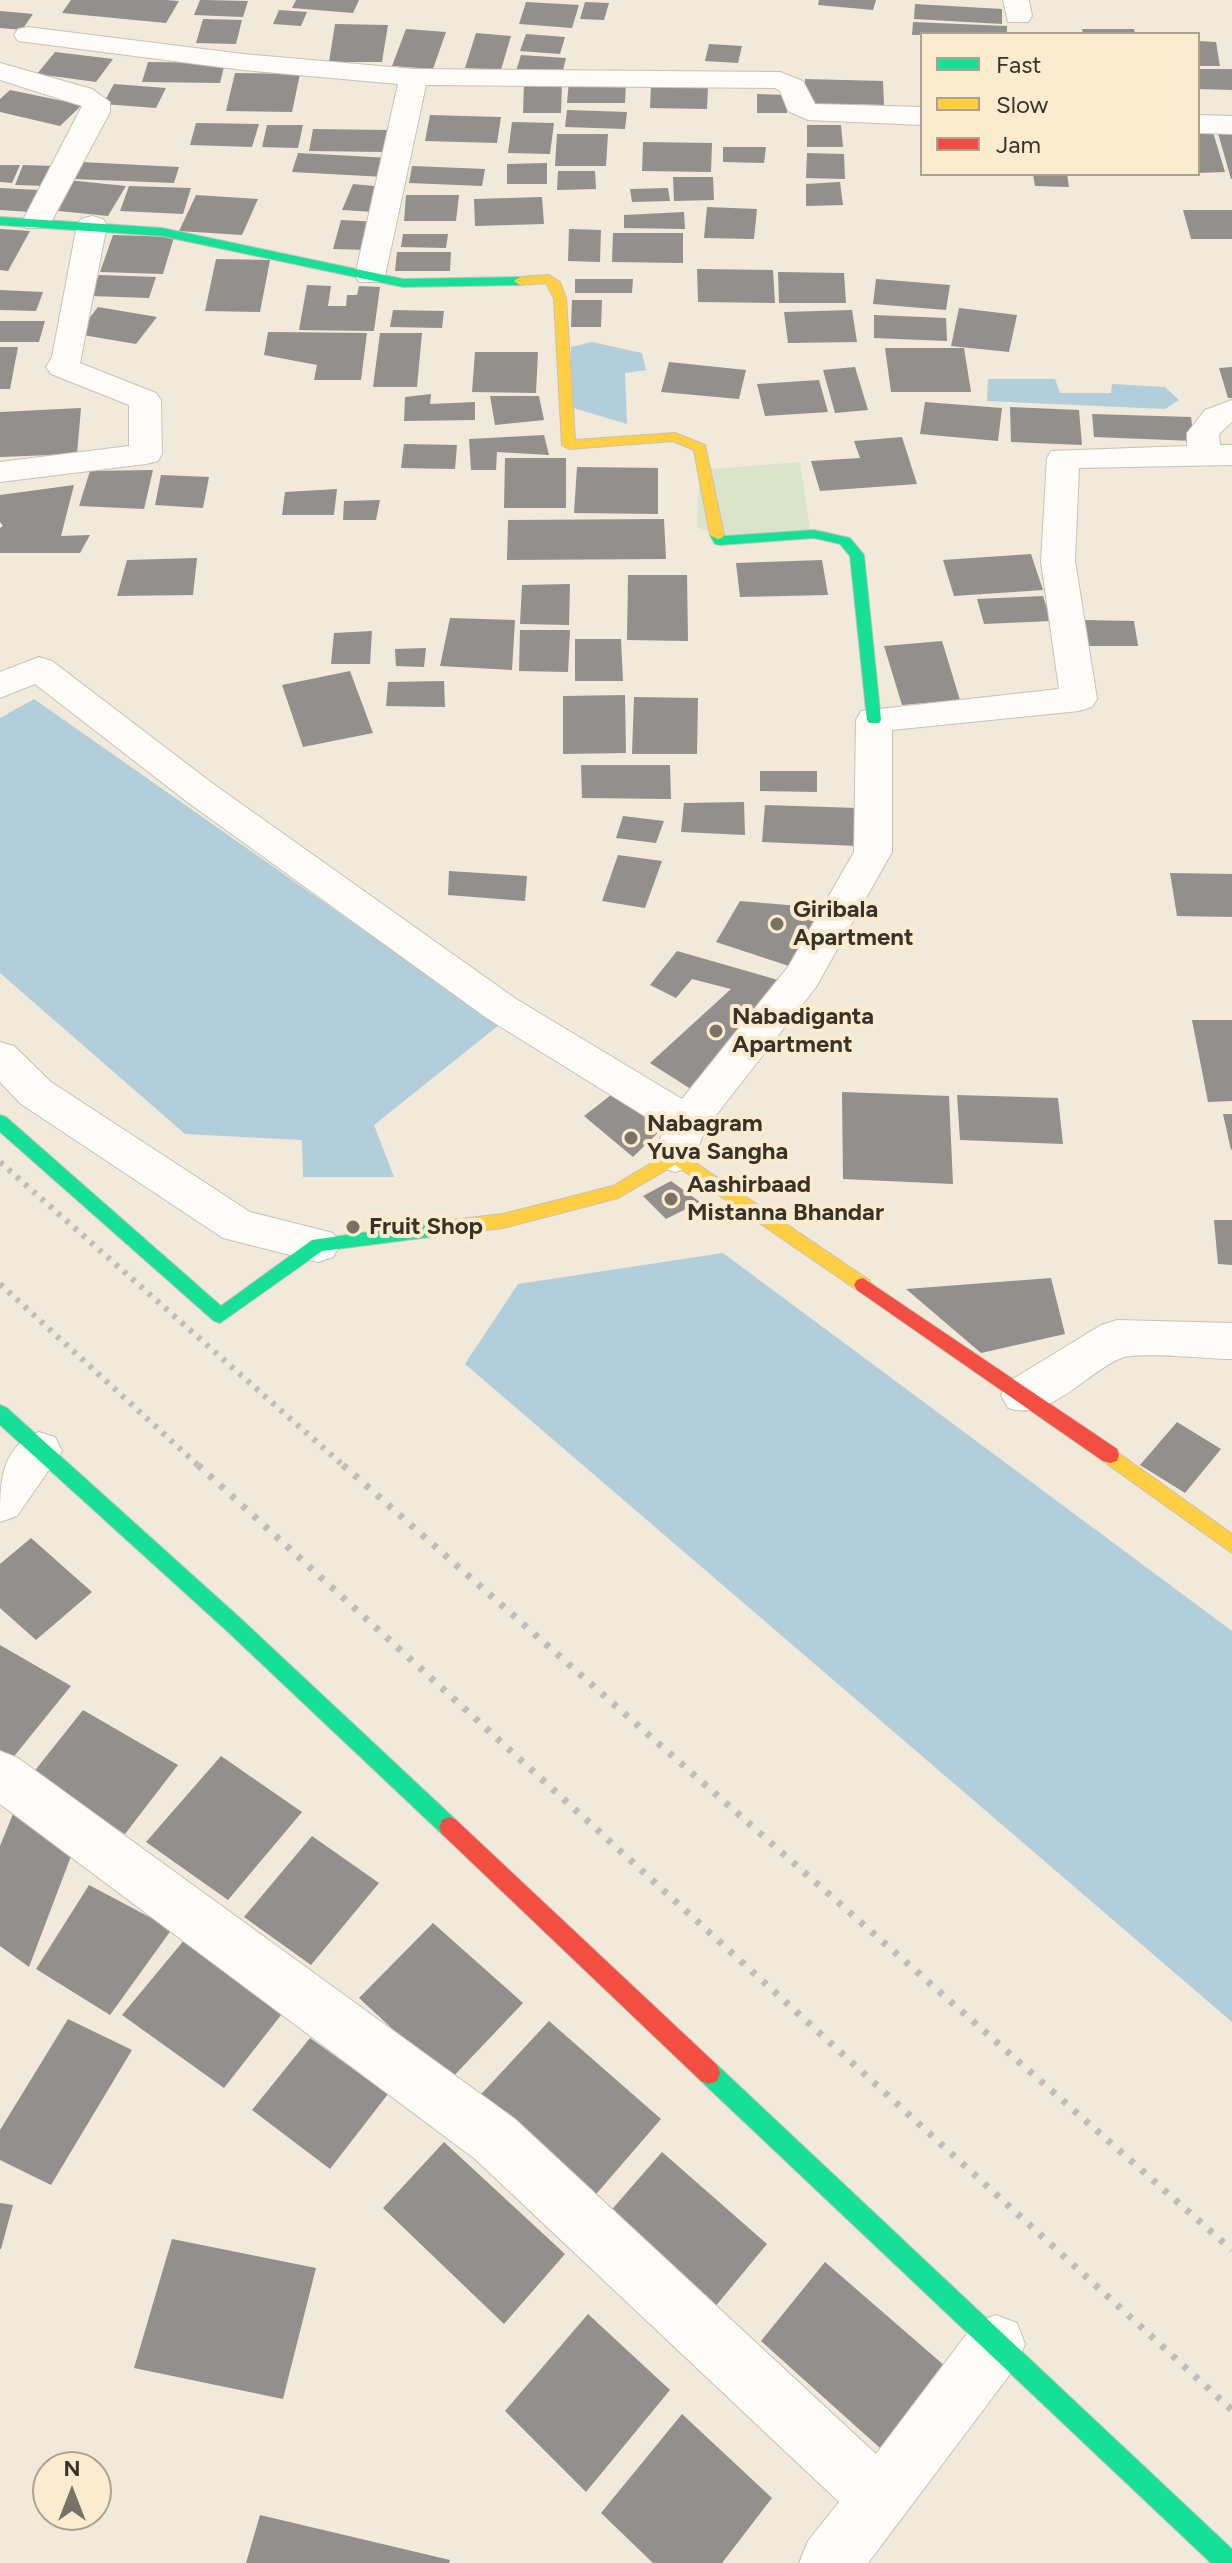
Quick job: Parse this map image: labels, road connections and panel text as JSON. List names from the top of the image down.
{
  "places": [
    "Giribala Apartment",
    "Nabadiganta Apartment",
    "Nabagram Yuva Sangha",
    "Aashirbaad Mistanna Bhandar",
    "Fruit Shop"
  ],
  "legend": ["Fast", "Slow", "Jam"],
  "north": "top"
}
